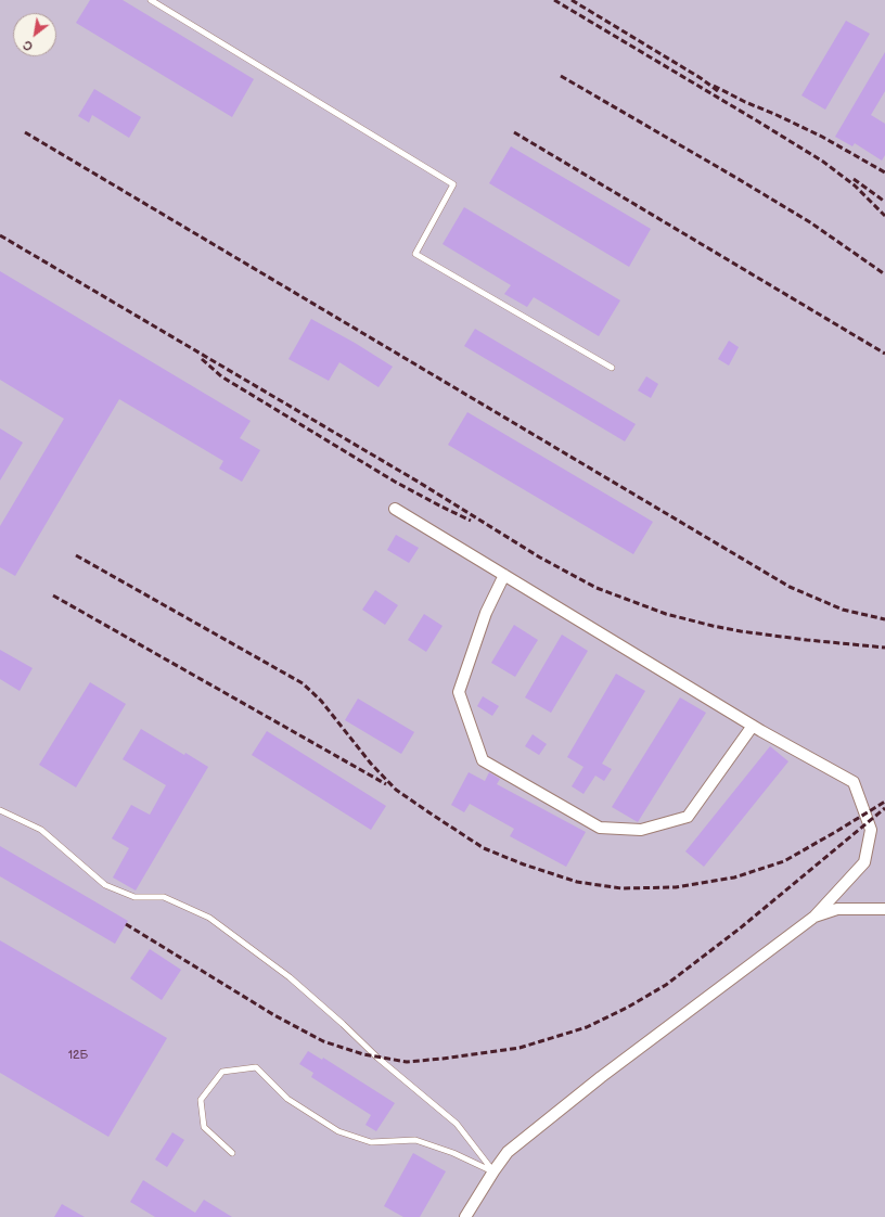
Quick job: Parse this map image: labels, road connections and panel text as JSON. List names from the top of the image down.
{
  "house_numbers": ["12Б"],
  "north": "bottom left"
}
